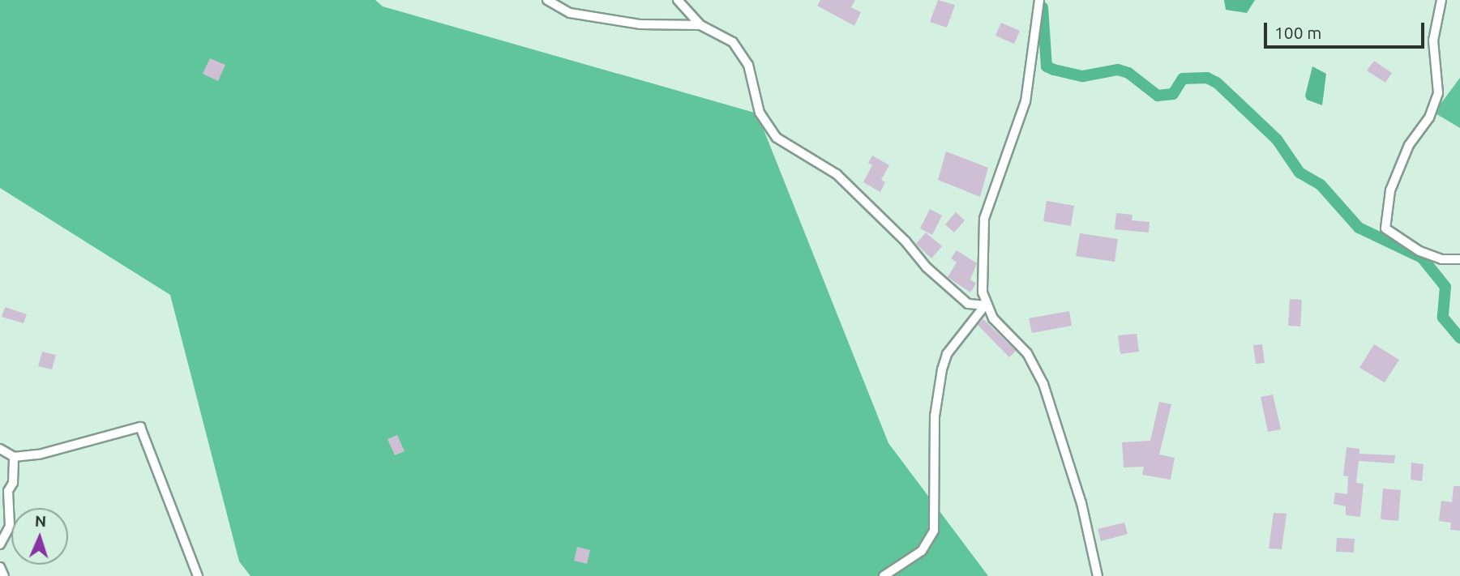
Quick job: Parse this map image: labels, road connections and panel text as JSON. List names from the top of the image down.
{
  "scale_bar": "100 m",
  "north": "top"
}
